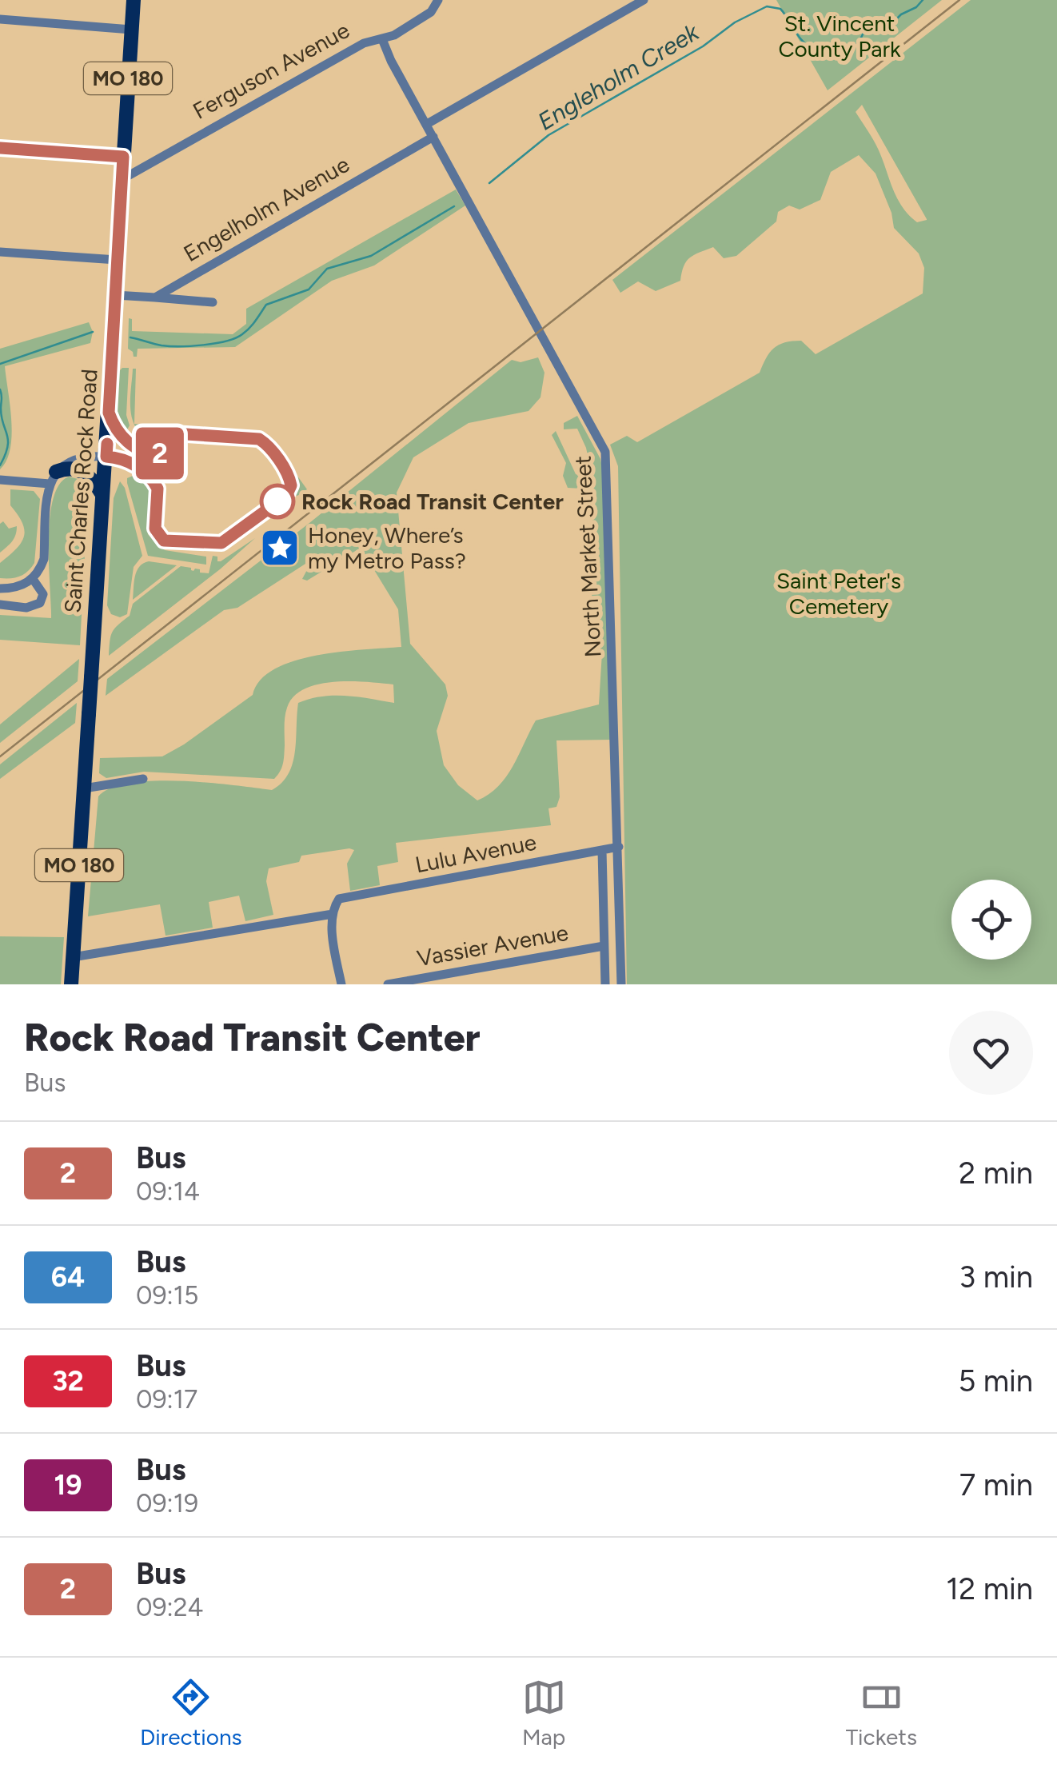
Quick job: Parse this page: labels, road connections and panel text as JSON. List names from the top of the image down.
{
  "streets": {
    "main road": ["MO 180", "Saint Charles Rock Road"],
    "street": [
      "Ferguson Avenue",
      "Engelholm Avenue",
      "North Market Street",
      "Lulu Avenue",
      "Vassier Avenue"
    ]
  },
  "crossings": [
    ["Ferguson Avenue", "Saint Charles Rock Road"],
    ["Ferguson Avenue", "North Market Street"],
    ["Engelholm Avenue", "North Market Street"],
    ["North Market Street", "Lulu Avenue"]
  ],
  "water": ["Engleholm Creek"],
  "parks": ["St. Vincent County Park", "Saint Peter's Cemetery"],
  "places": {
    "other": ["Rock Road Transit Center"],
    "place": ["Honey, Where’s my Metro Pass?"]
  },
  "lines": ["bus line 2"],
  "page": {
    "on_map": "2",
    "heading": ["Rock Road Transit Center", "Bus"],
    "list": [
      {
        "mark": "2",
        "name": "Bus",
        "note": "09:14",
        "value": "2 min"
      },
      {
        "mark": "64",
        "name": "Bus",
        "note": "09:15",
        "value": "3 min"
      },
      {
        "mark": "32",
        "name": "Bus",
        "note": "09:17",
        "value": "5 min"
      },
      {
        "mark": "19",
        "name": "Bus",
        "note": "09:19",
        "value": "7 min"
      },
      {
        "mark": "2",
        "name": "Bus",
        "note": "09:24",
        "value": "12 min"
      }
    ],
    "tabs": ["Directions", "Map", "Tickets"]
  }
}
